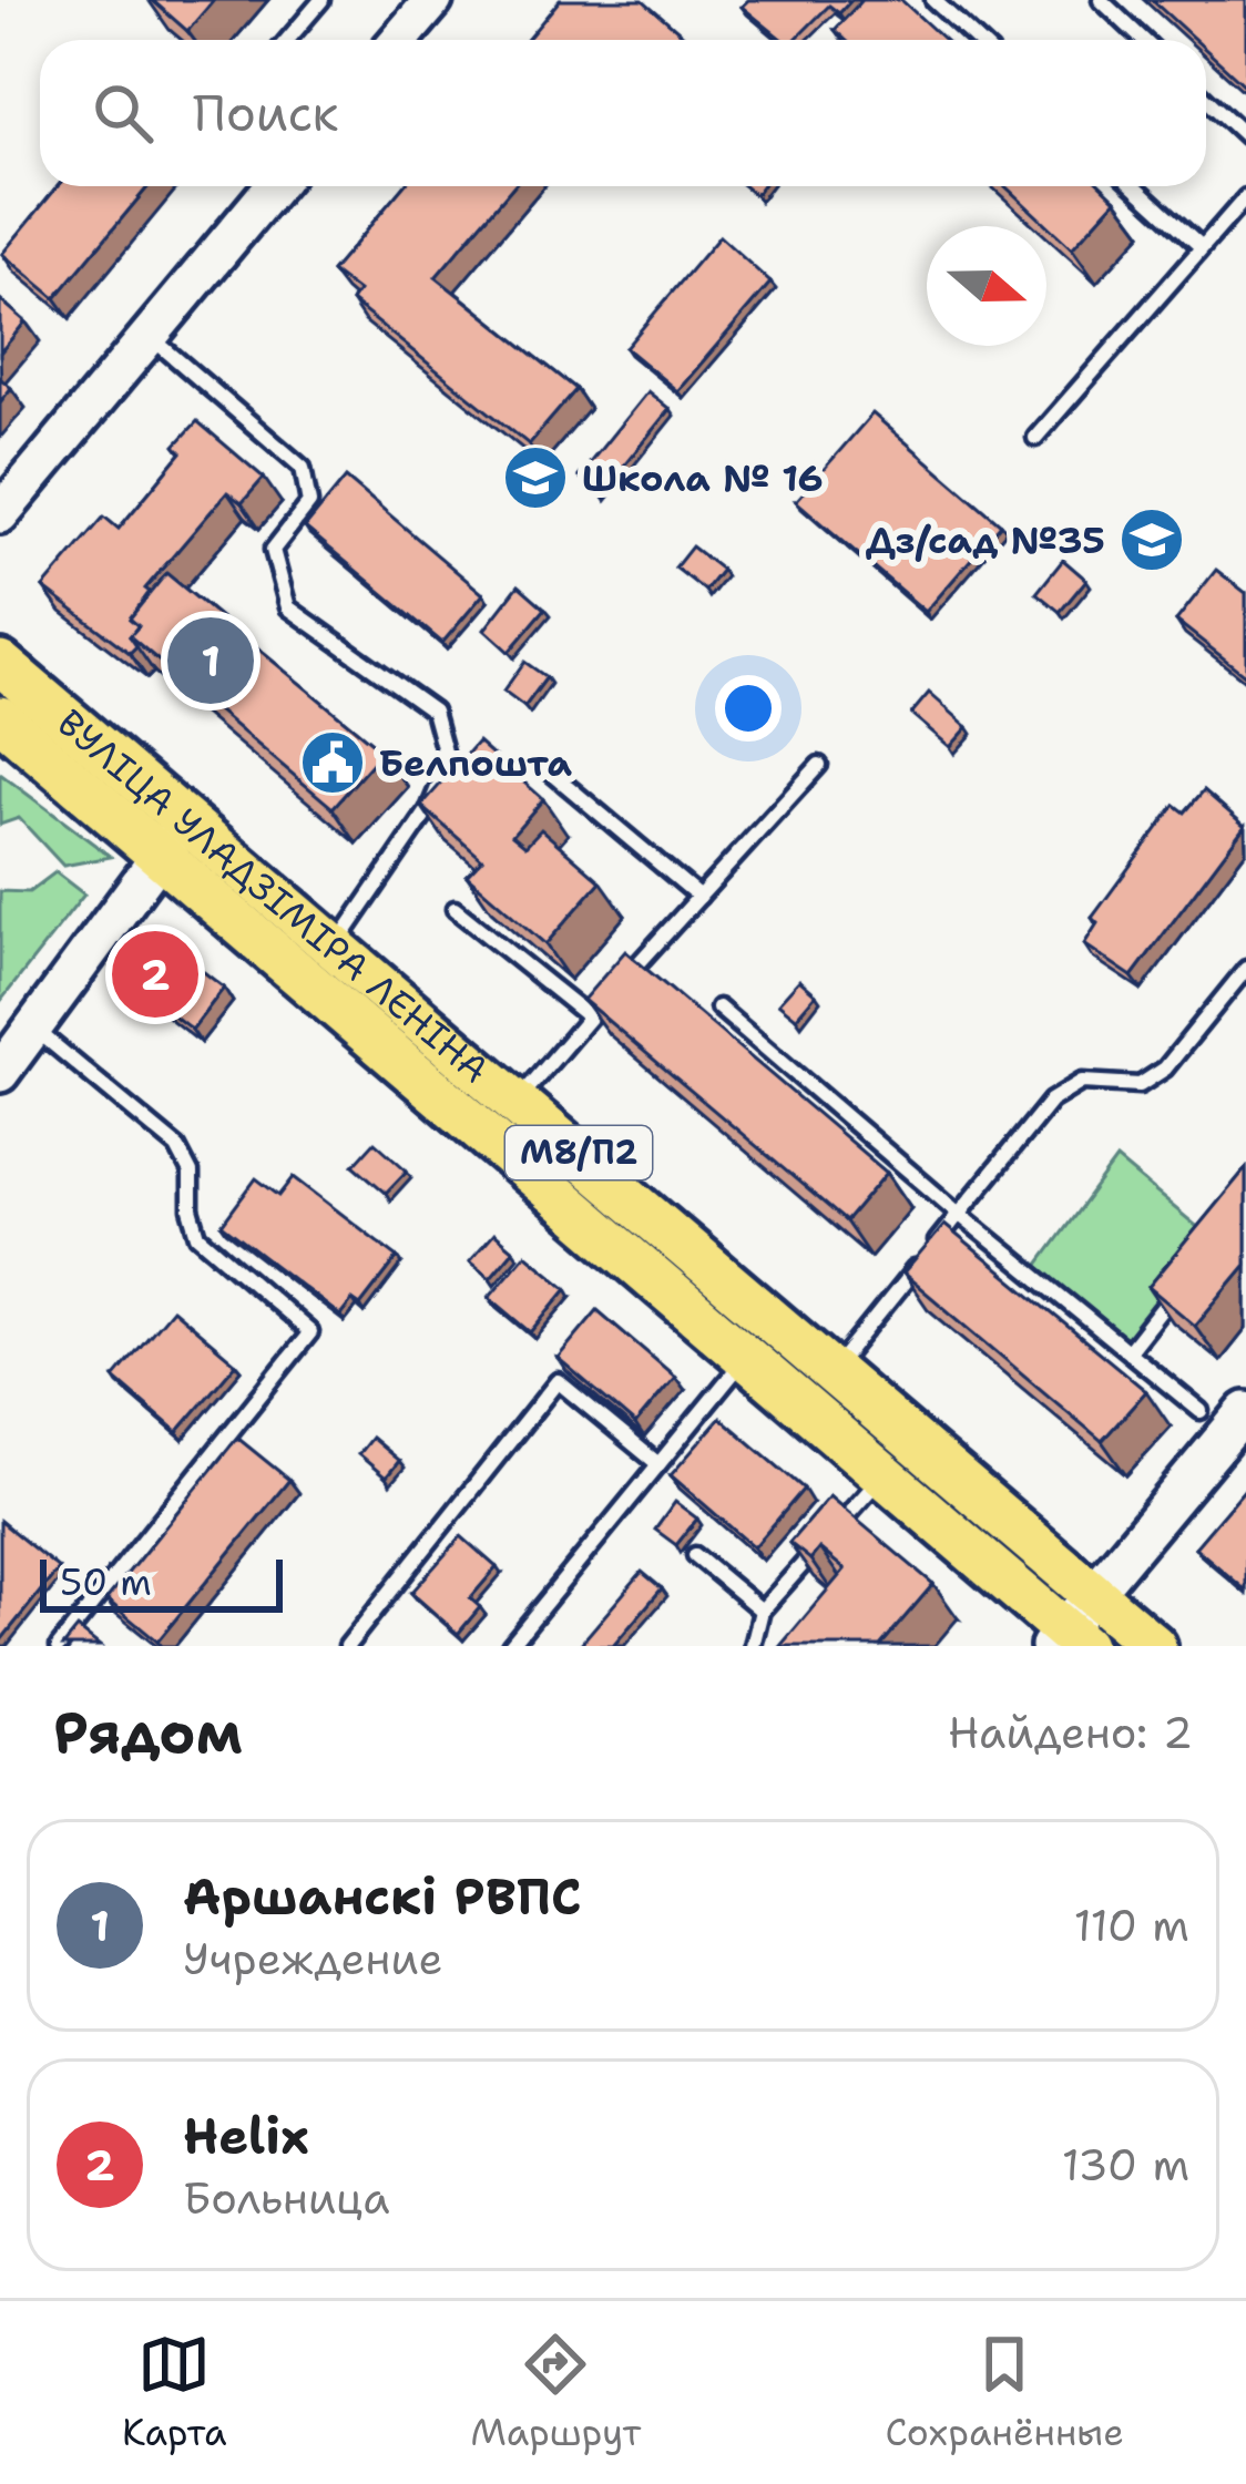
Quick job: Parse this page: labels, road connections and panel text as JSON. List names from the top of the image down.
{
  "streets": {
    "main road": ["ВУЛІЦА УЛАДЗІМІРА ЛЕНІНА", "М8/П2"]
  },
  "places": {
    "school or university": ["Школа № 16", "Дз/сад №35"],
    "public building": ["Белпошта"]
  },
  "scale_bar": "50 m",
  "north": "right",
  "page": {
    "search": "Поиск",
    "pins": ["1", "2"],
    "scale": "50 m",
    "heading": ["Рядом", "Найдено: 2"],
    "list": [
      {
        "mark": "1",
        "name": "Аршанскі РВПС",
        "note": "Учреждение",
        "value": "110 m"
      },
      {
        "mark": "2",
        "name": "Helix",
        "note": "Больница",
        "value": "130 m"
      }
    ],
    "nav": ["Карта", "Маршрут", "Сохранённые"]
  }
}
